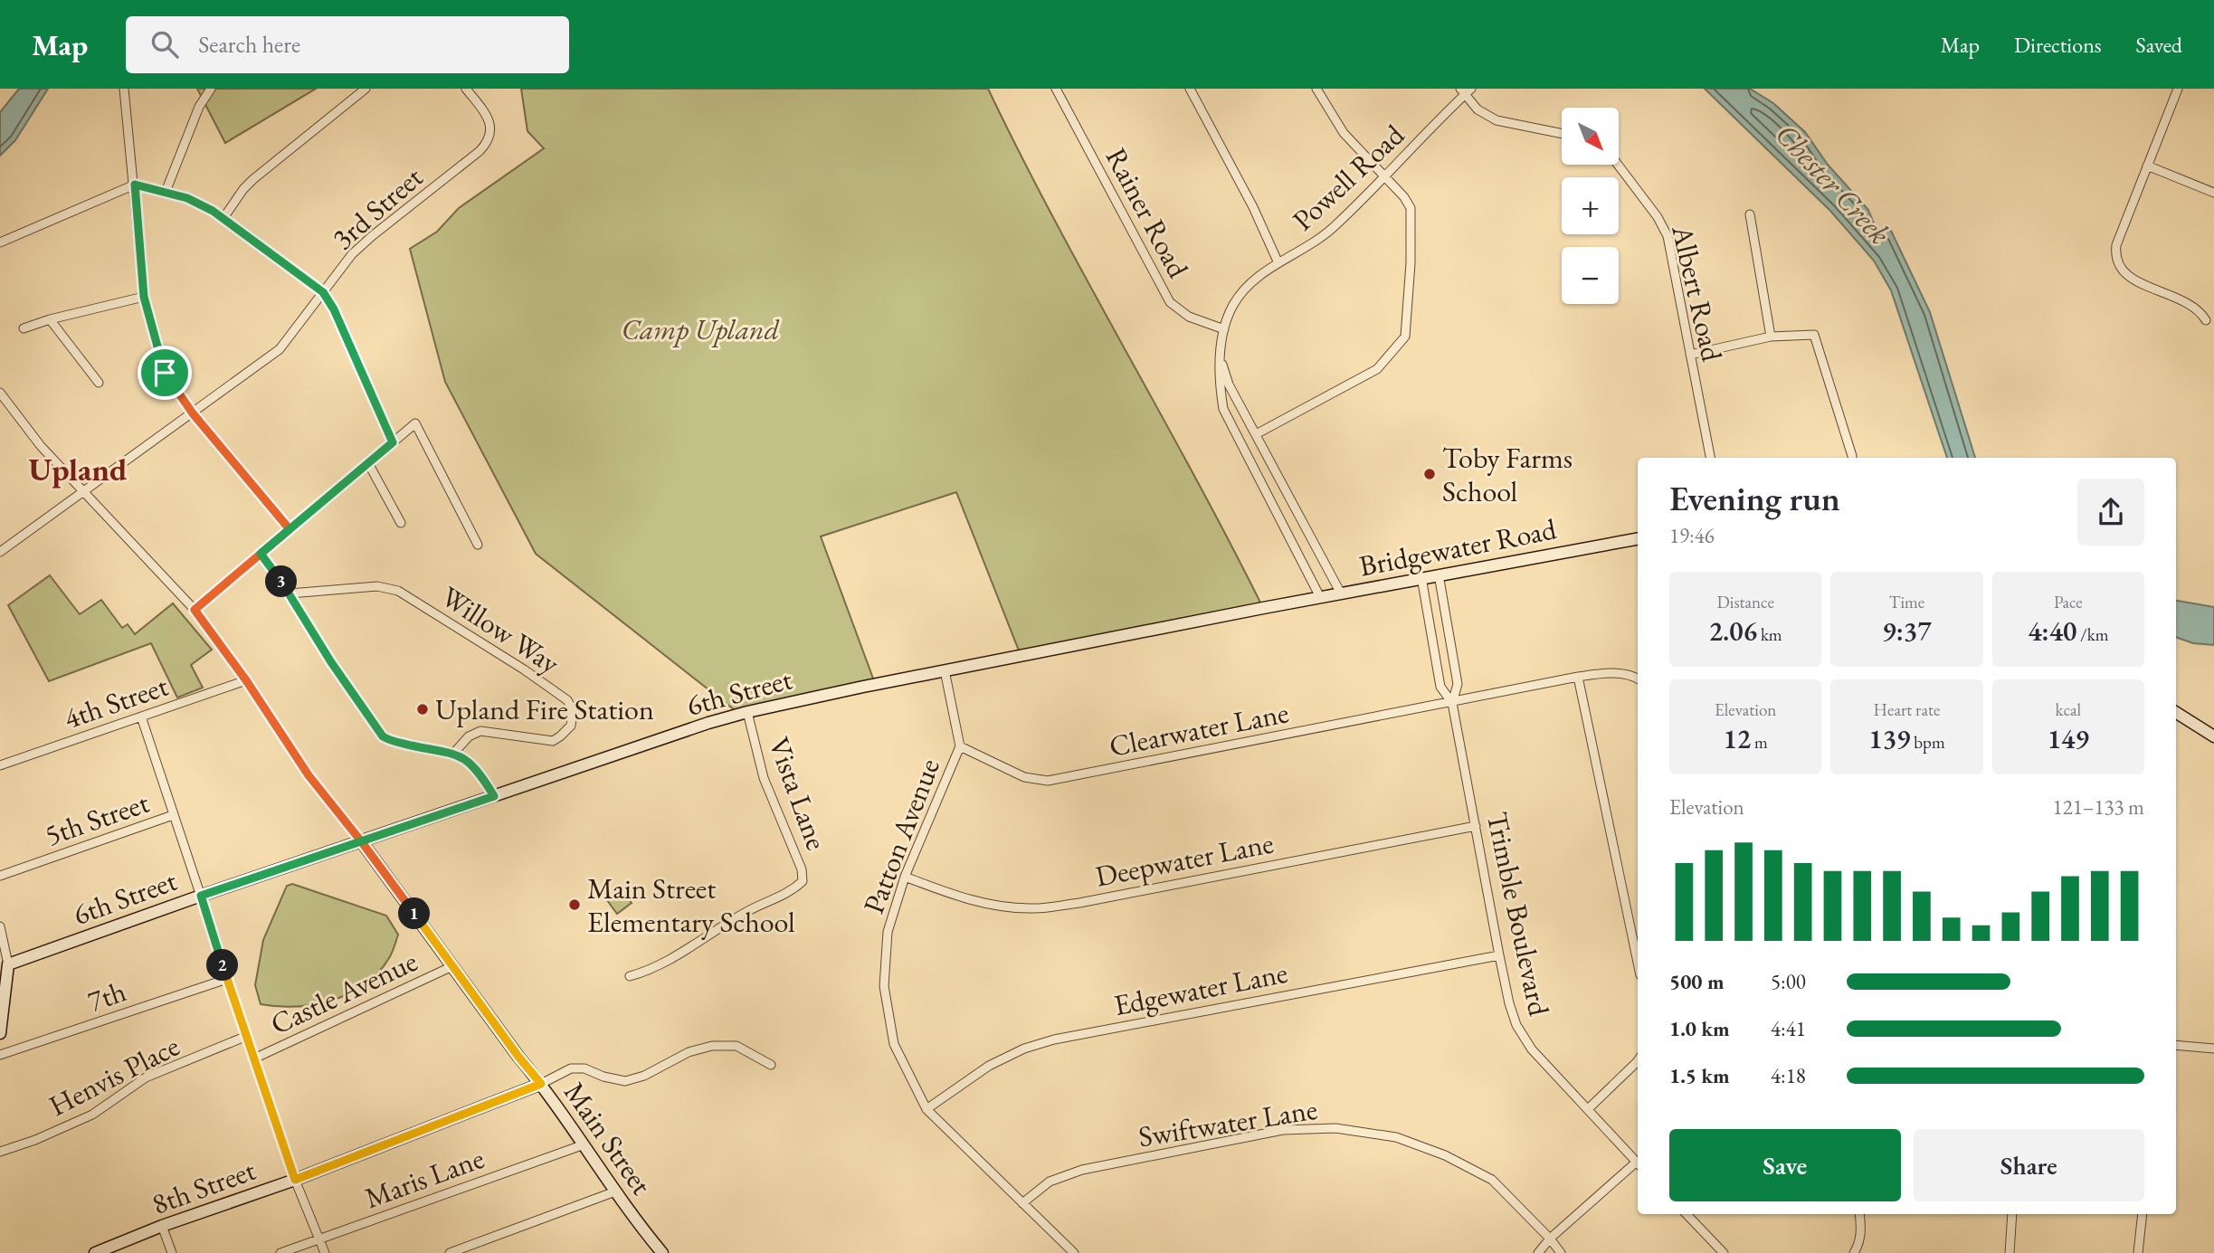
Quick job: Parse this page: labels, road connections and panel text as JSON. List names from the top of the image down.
{
  "streets": {
    "street": [
      "Powell Road",
      "3rd Street",
      "Rainer Road",
      "Albert Road",
      "Bridgewater Road",
      "Willow Way",
      "6th Street",
      "4th Street",
      "Clearwater Lane",
      "Vista Lane",
      "5th Street",
      "Patton Avenue",
      "Deepwater Lane",
      "Trimble Boulevard",
      "Edgewater Lane",
      "Castle Avenue",
      "7th",
      "Henvis Place",
      "Swiftwater Lane",
      "Main Street",
      "Maris Lane",
      "8th Street"
    ]
  },
  "crossings": [
    ["Powell Road", "Rainer Road"],
    ["Powell Road", "Bridgewater Road"],
    ["3rd Street", "Main Street"],
    ["Bridgewater Road", "6th Street"],
    ["Bridgewater Road", "Trimble Boulevard"],
    ["6th Street", "Vista Lane"],
    ["6th Street", "Patton Avenue"],
    ["6th Street", "Main Street"],
    ["4th Street", "Main Street"],
    ["Clearwater Lane", "Patton Avenue"],
    ["Clearwater Lane", "Trimble Boulevard"],
    ["Patton Avenue", "Deepwater Lane"],
    ["Patton Avenue", "Edgewater Lane"],
    ["Patton Avenue", "Swiftwater Lane"],
    ["Deepwater Lane", "Trimble Boulevard"],
    ["Trimble Boulevard", "Edgewater Lane"],
    ["Castle Avenue", "Main Street"],
    ["Main Street", "Maris Lane"],
    ["Main Street", "8th Street"]
  ],
  "districts": ["Upland"],
  "water": ["Chester Creek"],
  "parks": ["Camp Upland"],
  "places": ["Toby Farms School", "Upland Fire Station", "Main Street Elementary School"],
  "north": "bottom right",
  "page": {
    "header": "Map",
    "search": "Search here",
    "nav": ["Map", "Directions", "Saved"],
    "map_buttons": ["+", "−"],
    "heading": ["Evening run", "19:46"],
    "pins": ["3", "1", "2"],
    "stats": [
      ["Distance", "2.06 km"],
      ["Time", "9:37"],
      ["Pace", "4:40 /km"],
      ["Elevation", "12 m"],
      ["Heart rate", "139 bpm"],
      ["kcal", "149"]
    ],
    "chart": ["Elevation", "121–133 m"],
    "list": [
      {
        "name": "500 m",
        "note": "5:00"
      },
      {
        "name": "1.0 km",
        "note": "4:41"
      },
      {
        "name": "1.5 km",
        "note": "4:18"
      }
    ],
    "buttons": ["Save", "Share"]
  }
}
